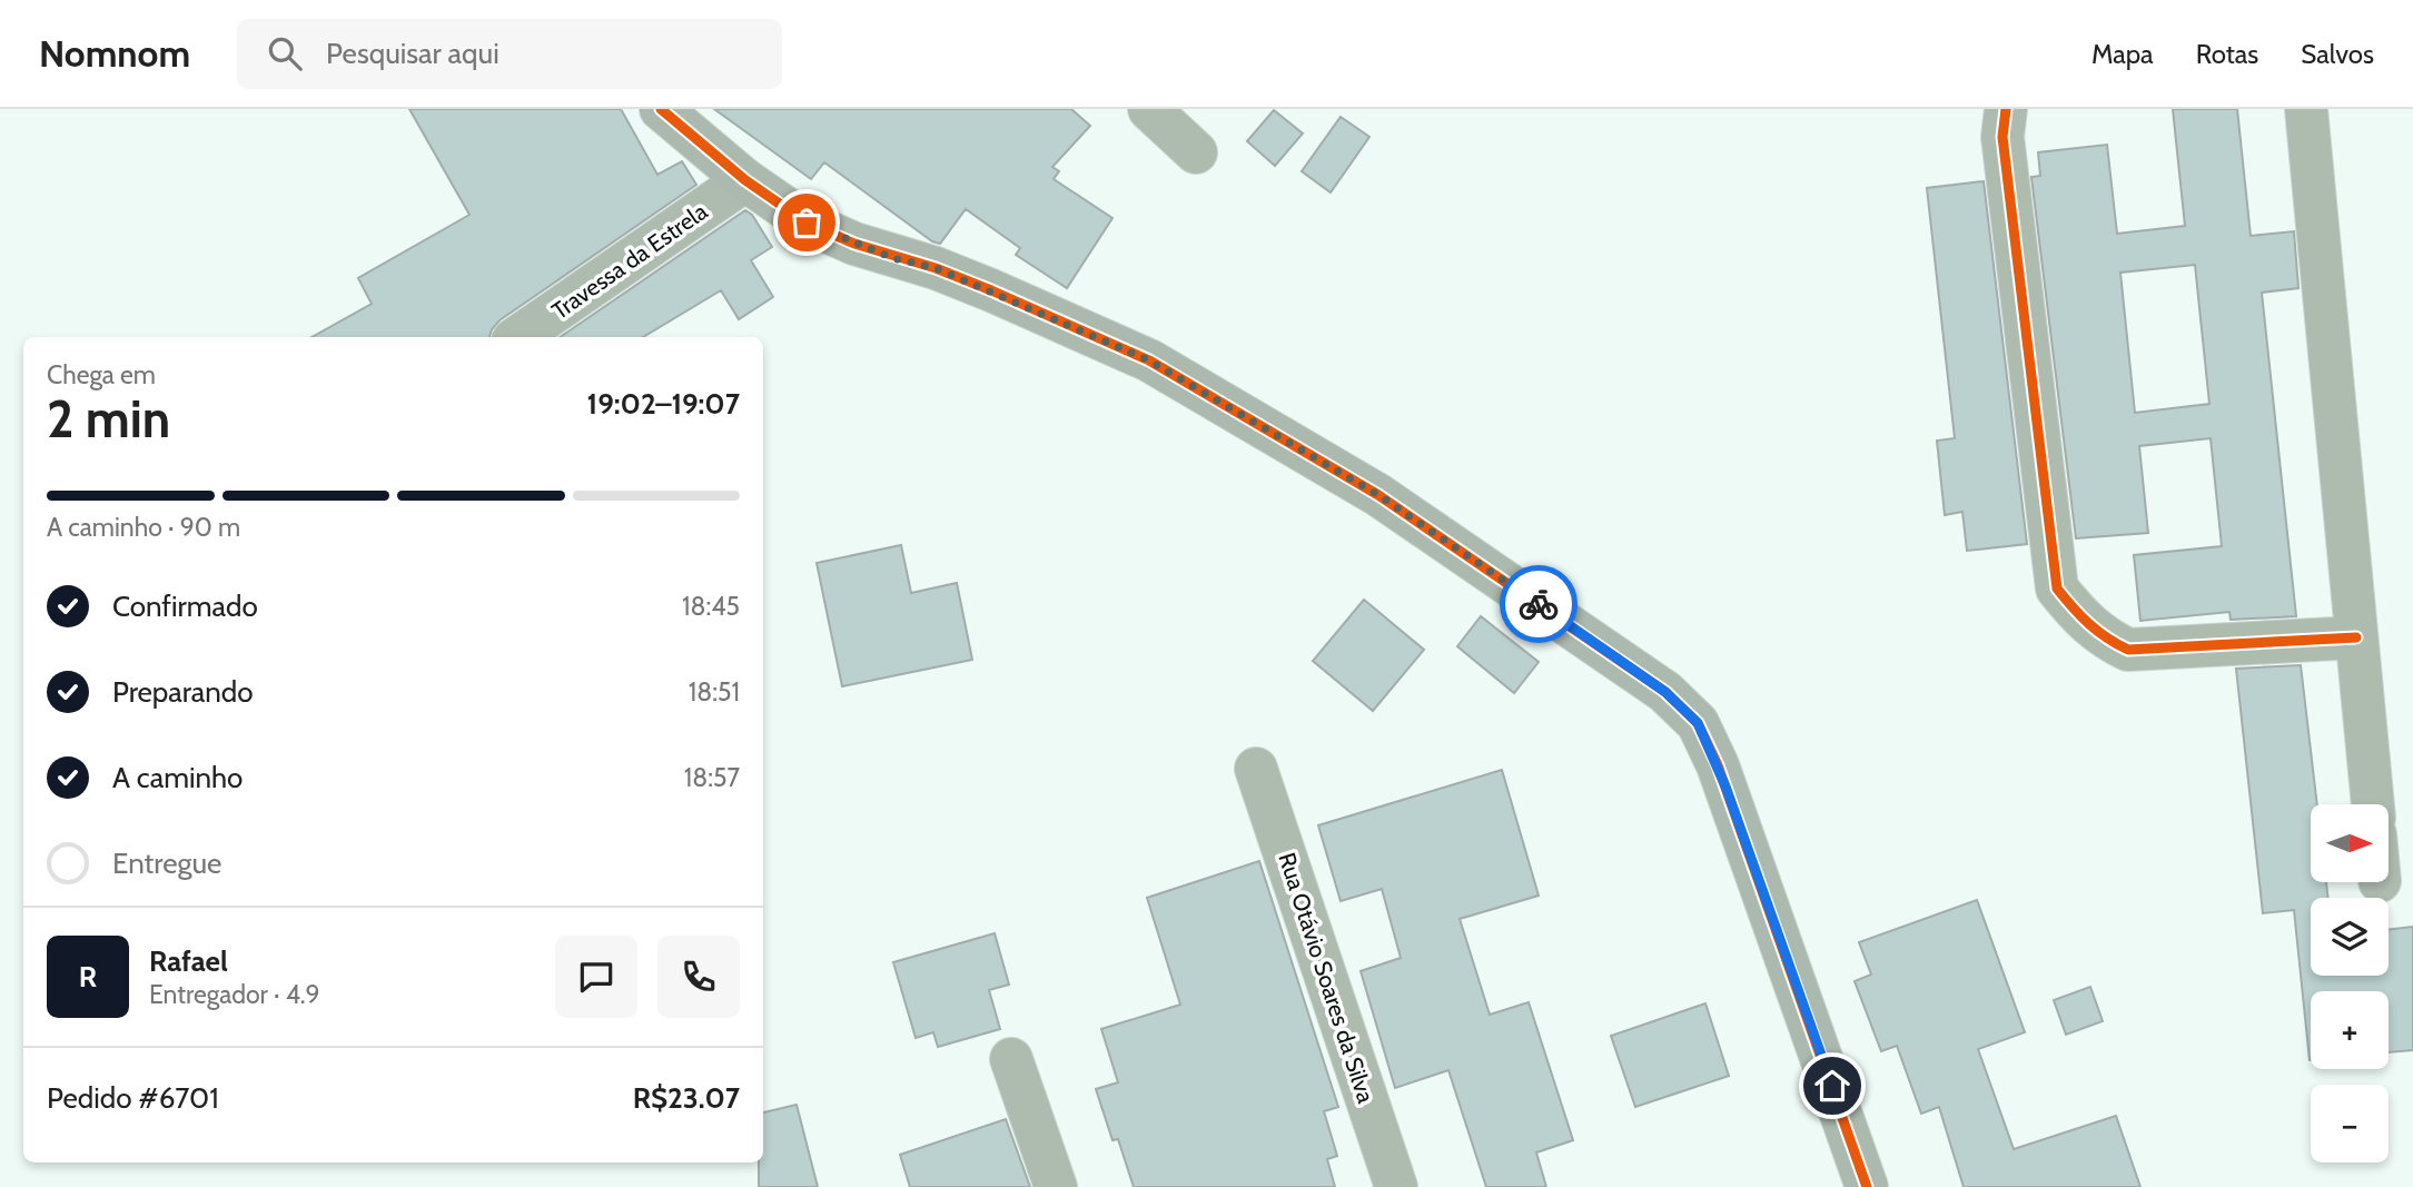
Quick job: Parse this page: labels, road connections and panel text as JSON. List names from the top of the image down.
{
  "streets": {
    "street": ["Travessa da Estrela", "Rua Otávio Soares da Silva"]
  },
  "north": "right",
  "page": {
    "header": "Nomnom",
    "search": "Pesquisar aqui",
    "nav": ["Mapa", "Rotas", "Salvos"],
    "heading": ["2 min", "Chega em", "19:02–19:07"],
    "panel": [
      "Rafael",
      "Entregador · 4.9",
      "Pedido #6701",
      "R$23.07"
    ],
    "bar": "A caminho · 90 m",
    "list": [
      ["Confirmado", "18:45"],
      ["Preparando", "18:51"],
      ["A caminho", "18:57"],
      "Entregue"
    ],
    "map_buttons": ["+", "−"],
    "round": "R"
  }
}
